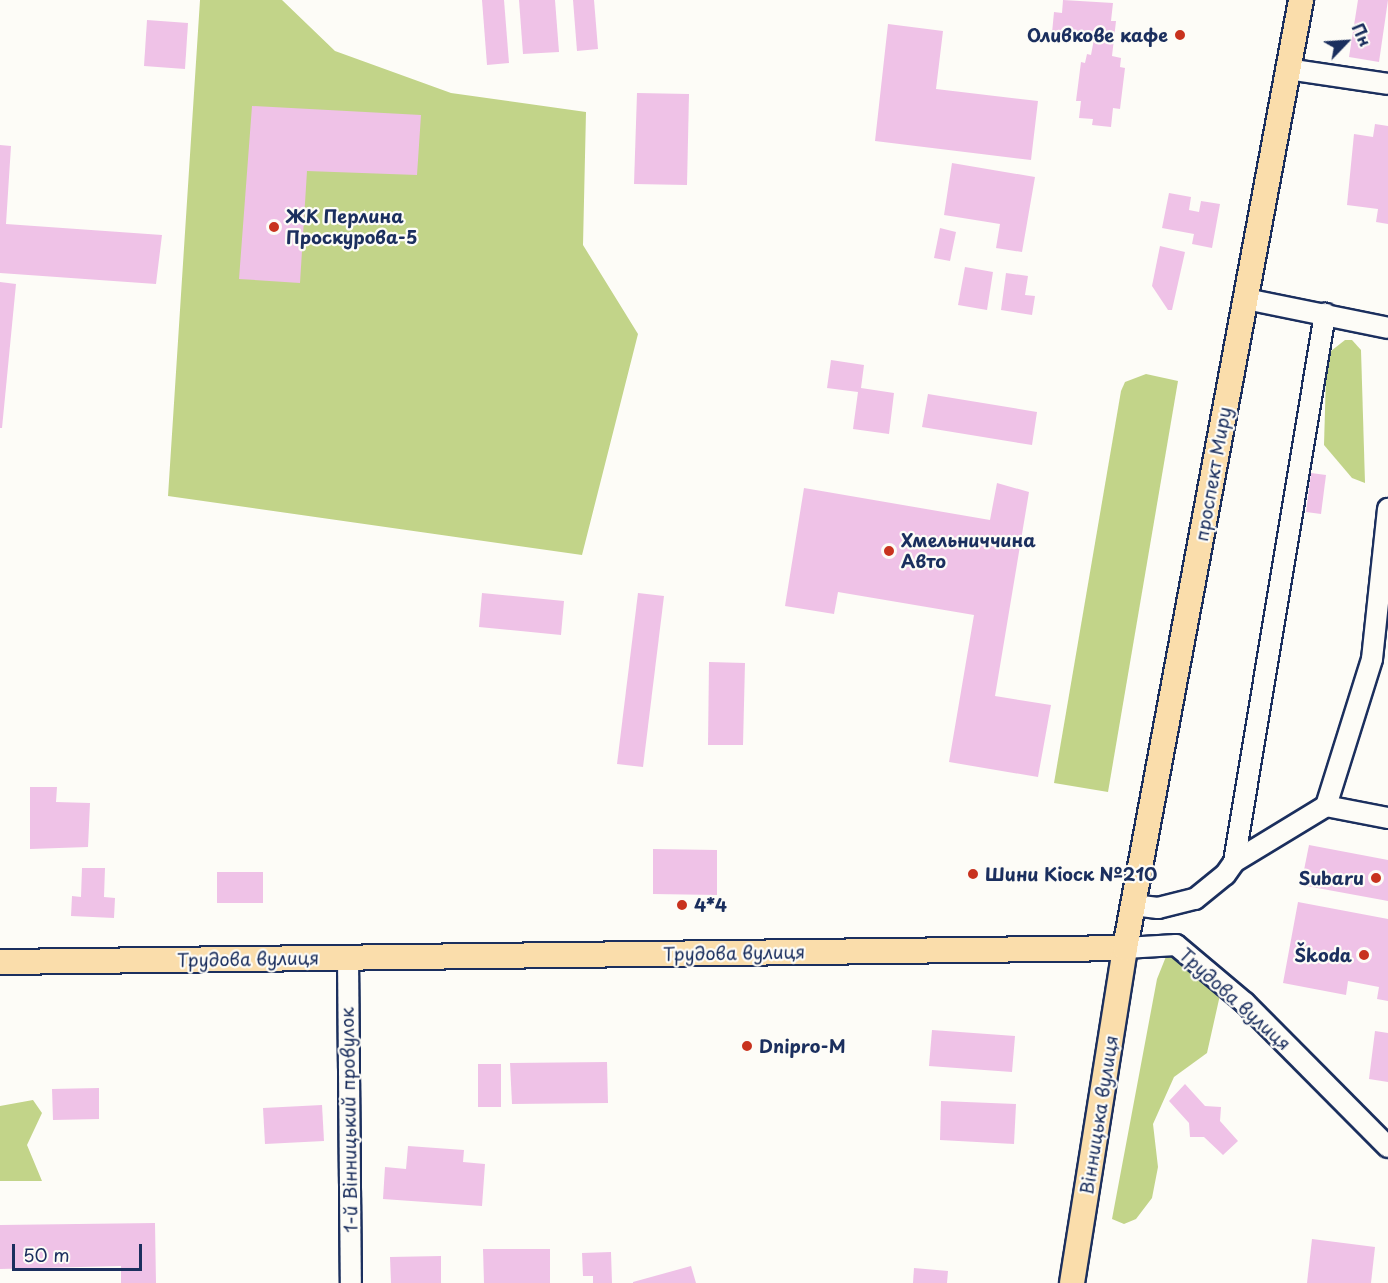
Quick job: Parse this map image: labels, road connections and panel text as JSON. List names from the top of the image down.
{
  "streets": {
    "main road": ["проспект Миру", "Трудова вулиця", "Вінницька вулиця"],
    "street": ["1-й Вінницький провулок"]
  },
  "crossings": [
    ["проспект Миру", "Трудова вулиця"],
    ["проспект Миру", "Вінницька вулиця"],
    ["Трудова вулиця", "Вінницька вулиця"],
    ["Трудова вулиця", "1-й Вінницький провулок"]
  ],
  "places": [
    "Оливкове кафе",
    "ЖК Перлина Проскурова-5",
    "Хмельниччина Авто",
    "Шини Кіоск №210",
    "Subaru",
    "4*4",
    "Škoda",
    "Dnipro-M"
  ],
  "scale_bar": "50 m",
  "north": "top right"
}
